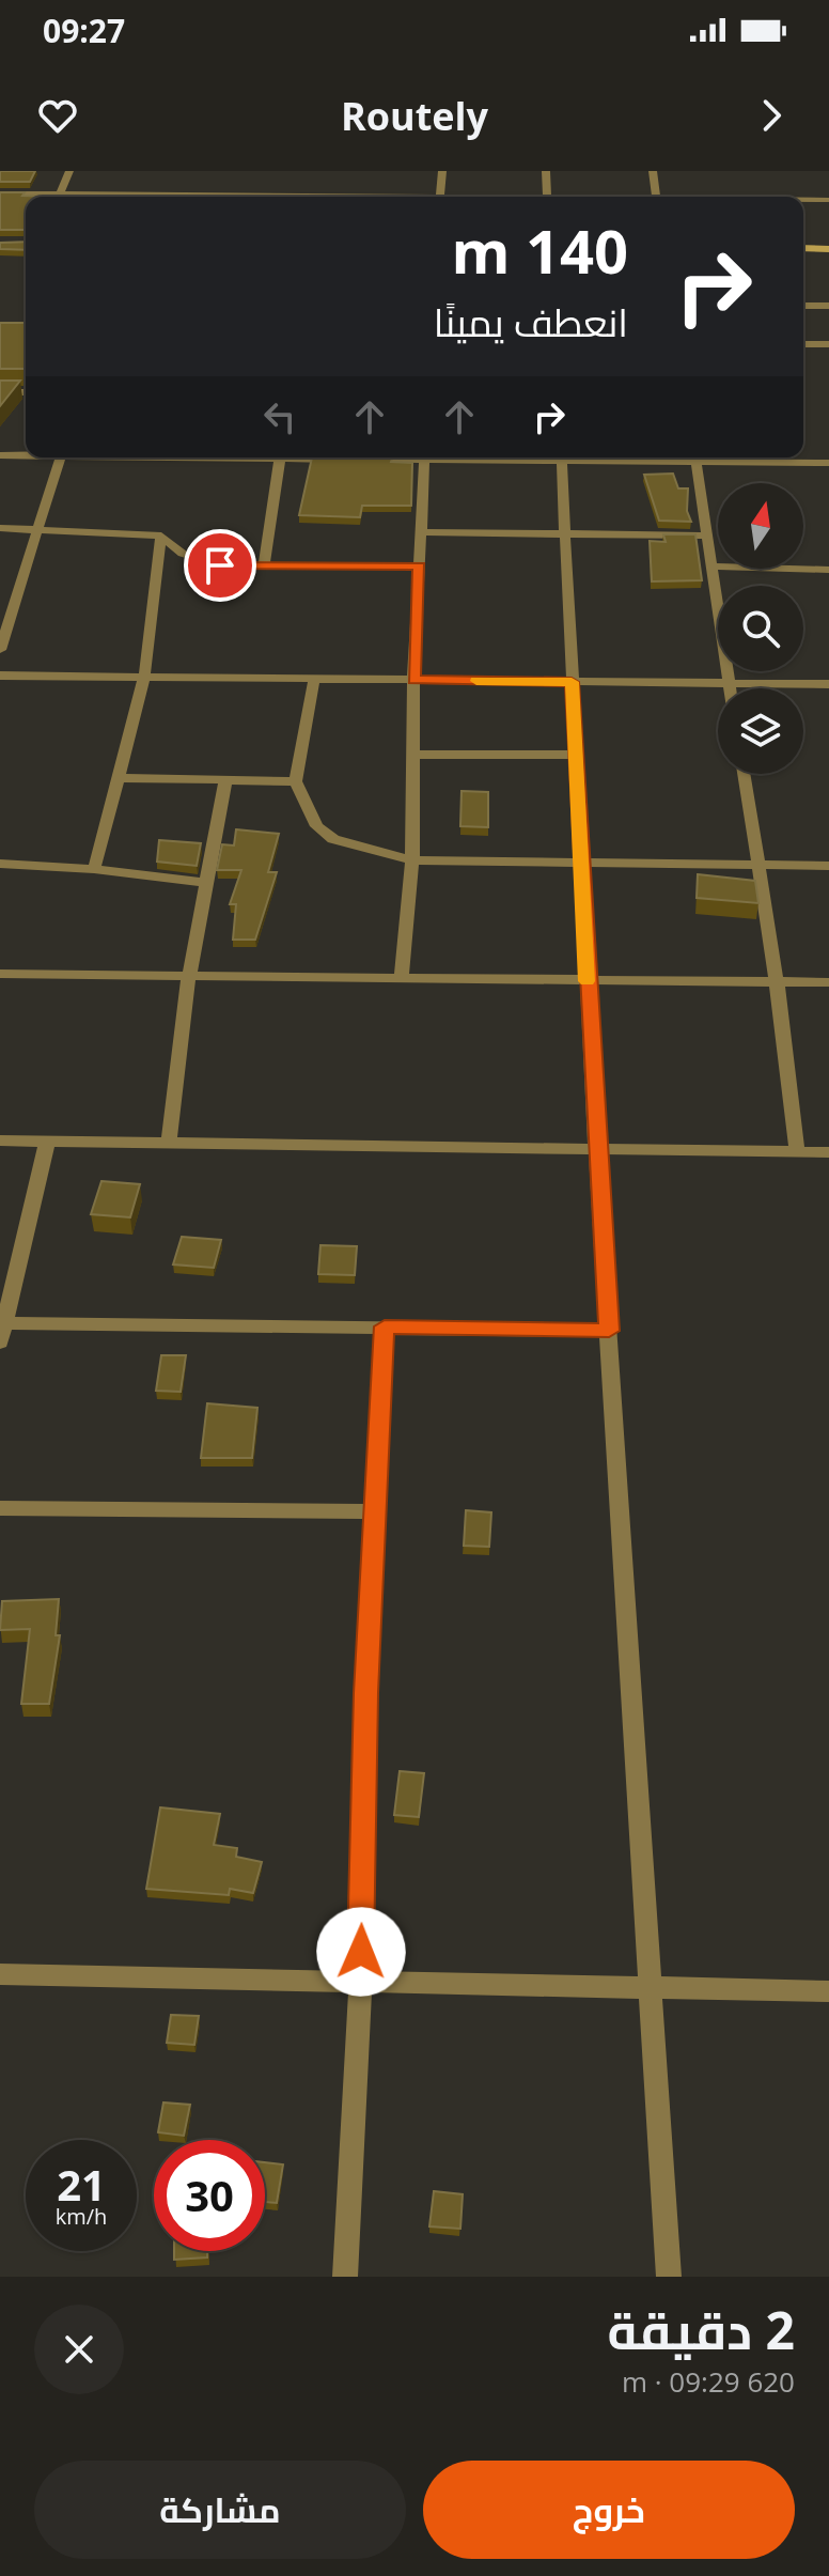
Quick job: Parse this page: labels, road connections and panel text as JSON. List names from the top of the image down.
{
  "north": "top",
  "page": {
    "status": "09:27",
    "header": "Routely",
    "turn": ["140 m", "انعطف يمينًا"],
    "speed": "21 km/h",
    "limit": "30",
    "heading": ["2 دقيقة", "620 m · 09:29"],
    "buttons": ["خروج", "مشاركة"]
  }
}
